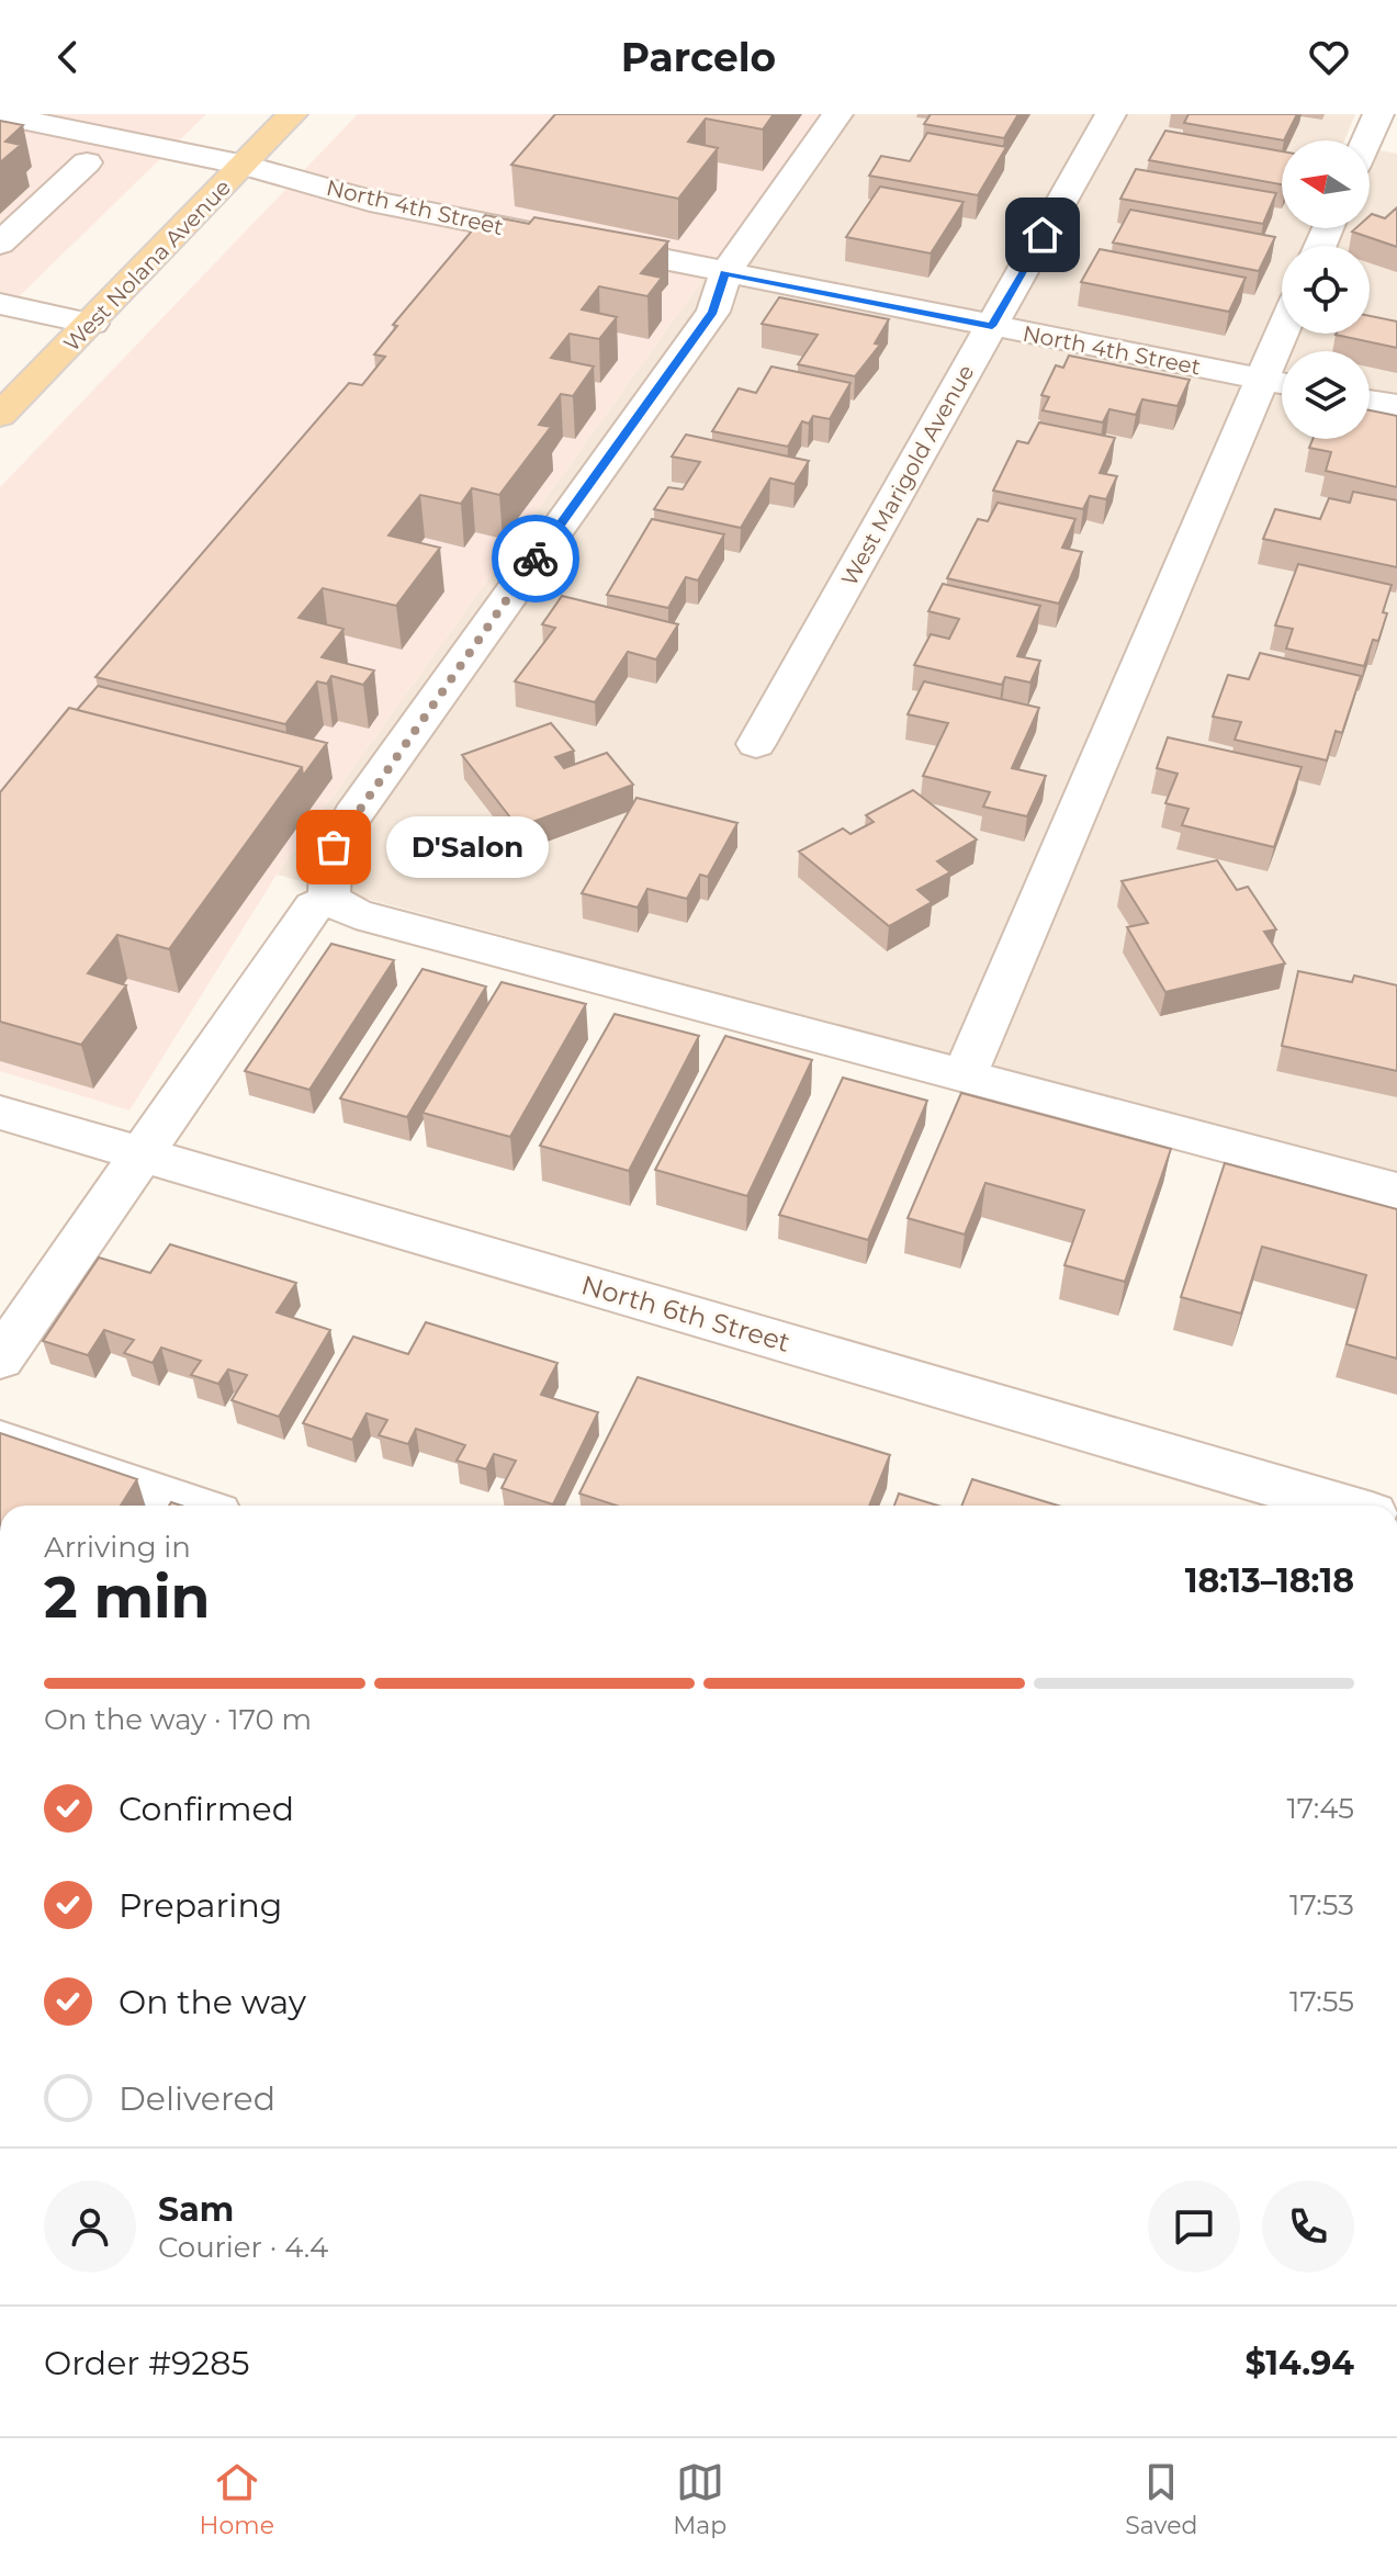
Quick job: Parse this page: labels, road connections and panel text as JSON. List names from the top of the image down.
{
  "streets": {
    "main road": ["West Nolana Avenue"],
    "street": ["North 4th Street", "West Marigold Avenue", "North 6th Street"]
  },
  "crossings": [
    ["North 4th Street", "West Nolana Avenue"],
    ["North 4th Street", "West Marigold Avenue"]
  ],
  "places": ["D'Salon"],
  "north": "left",
  "page": {
    "header": "Parcelo",
    "bubble": "D'Salon",
    "heading": ["2 min", "Arriving in", "18:13–18:18"],
    "panel": [
      "Sam",
      "Courier · 4.4",
      "Order #9285",
      "$14.94"
    ],
    "bar": "On the way · 170 m",
    "list": [
      ["Confirmed", "17:45"],
      ["Preparing", "17:53"],
      ["On the way", "17:55"],
      "Delivered"
    ],
    "tabs": ["Home", "Map", "Saved"]
  }
}
